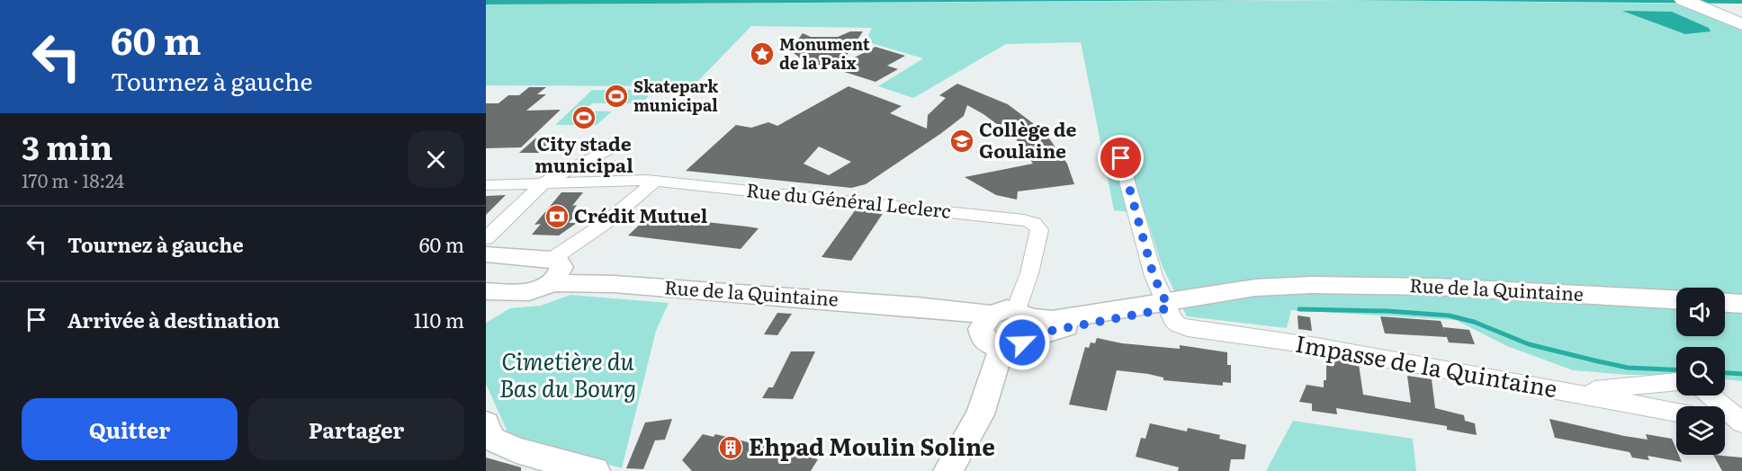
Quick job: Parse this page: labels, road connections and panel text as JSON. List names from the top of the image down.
{
  "streets": {
    "street": ["Rue du Général Leclerc", "Rue de la Quintaine", "Impasse de la Quintaine"]
  },
  "crossings": [
    ["Rue du Général Leclerc", "Rue de la Quintaine"],
    ["Rue de la Quintaine", "Impasse de la Quintaine"]
  ],
  "parks": ["Cimetière du Bas du Bourg"],
  "places": {
    "place": ["Monument de la Paix"],
    "sports": ["Skatepark municipal", "City stade municipal"],
    "school or university": ["Collège de Goulaine"],
    "bank": ["Crédit Mutuel"],
    "building": ["Ehpad Moulin Soline"]
  },
  "page": {
    "turn": ["60 m", "Tournez à gauche"],
    "heading": ["3 min", "170 m · 18:24"],
    "list": [
      {
        "name": "Tournez à gauche",
        "value": "60 m"
      },
      {
        "name": "Arrivée à destination",
        "value": "110 m"
      }
    ],
    "buttons": ["Quitter", "Partager"]
  }
}
